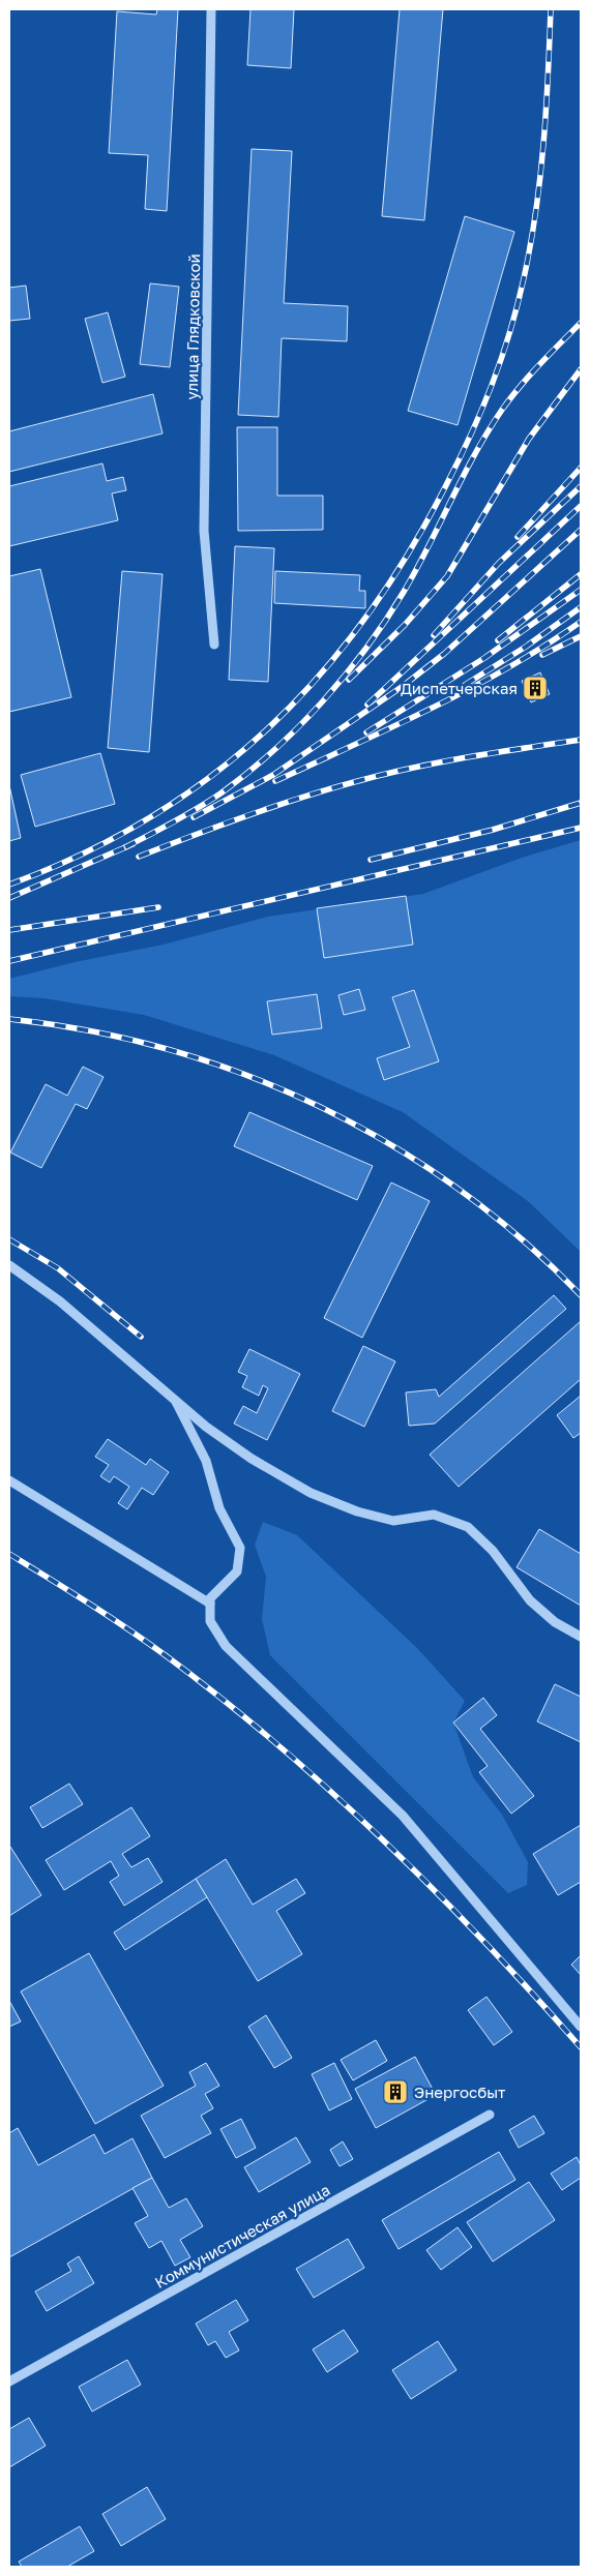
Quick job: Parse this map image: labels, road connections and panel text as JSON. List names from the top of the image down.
{
  "streets": {
    "street": ["улица Глядковской", "Коммунистическая улица"]
  },
  "places": {
    "building": ["Диспетчерская", "Энергосбыт"]
  }
}
